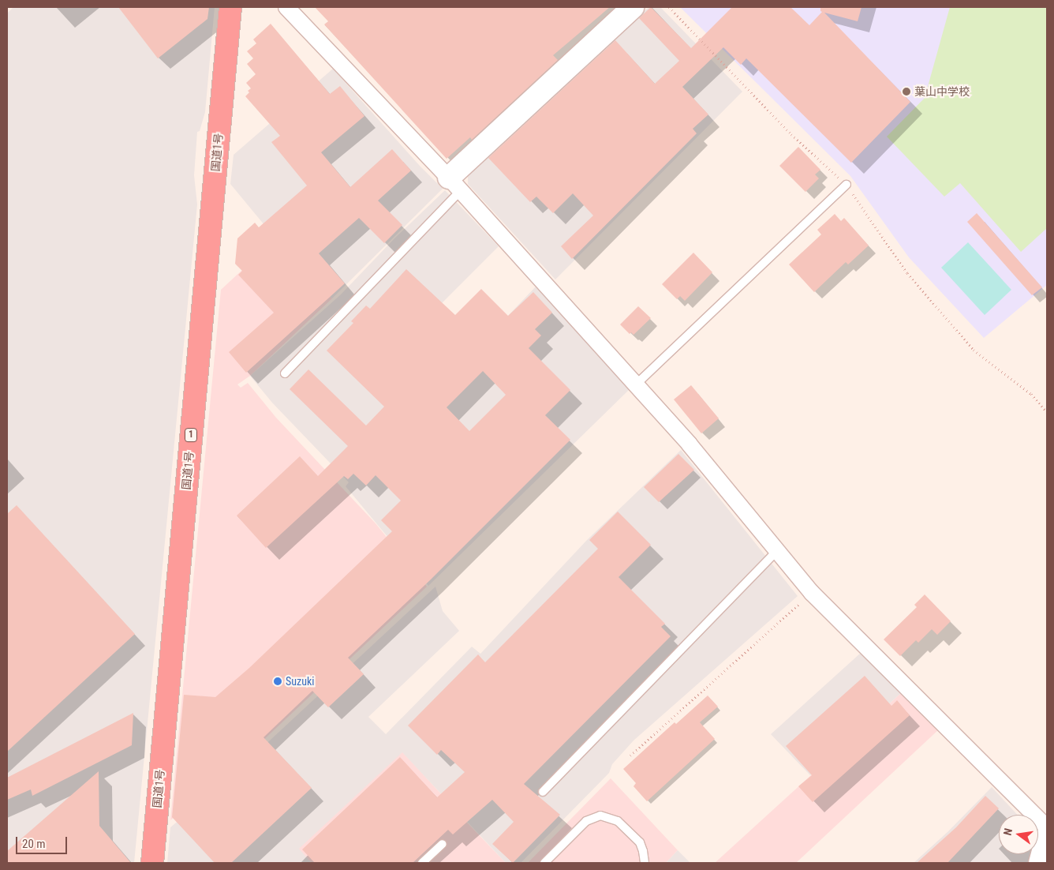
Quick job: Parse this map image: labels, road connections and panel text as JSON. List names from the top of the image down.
{
  "streets": {
    "highway": ["国道1号", "1"]
  },
  "places": ["葉山中学校", "Suzuki"],
  "scale_bar": "20 m",
  "north": "left"
}
